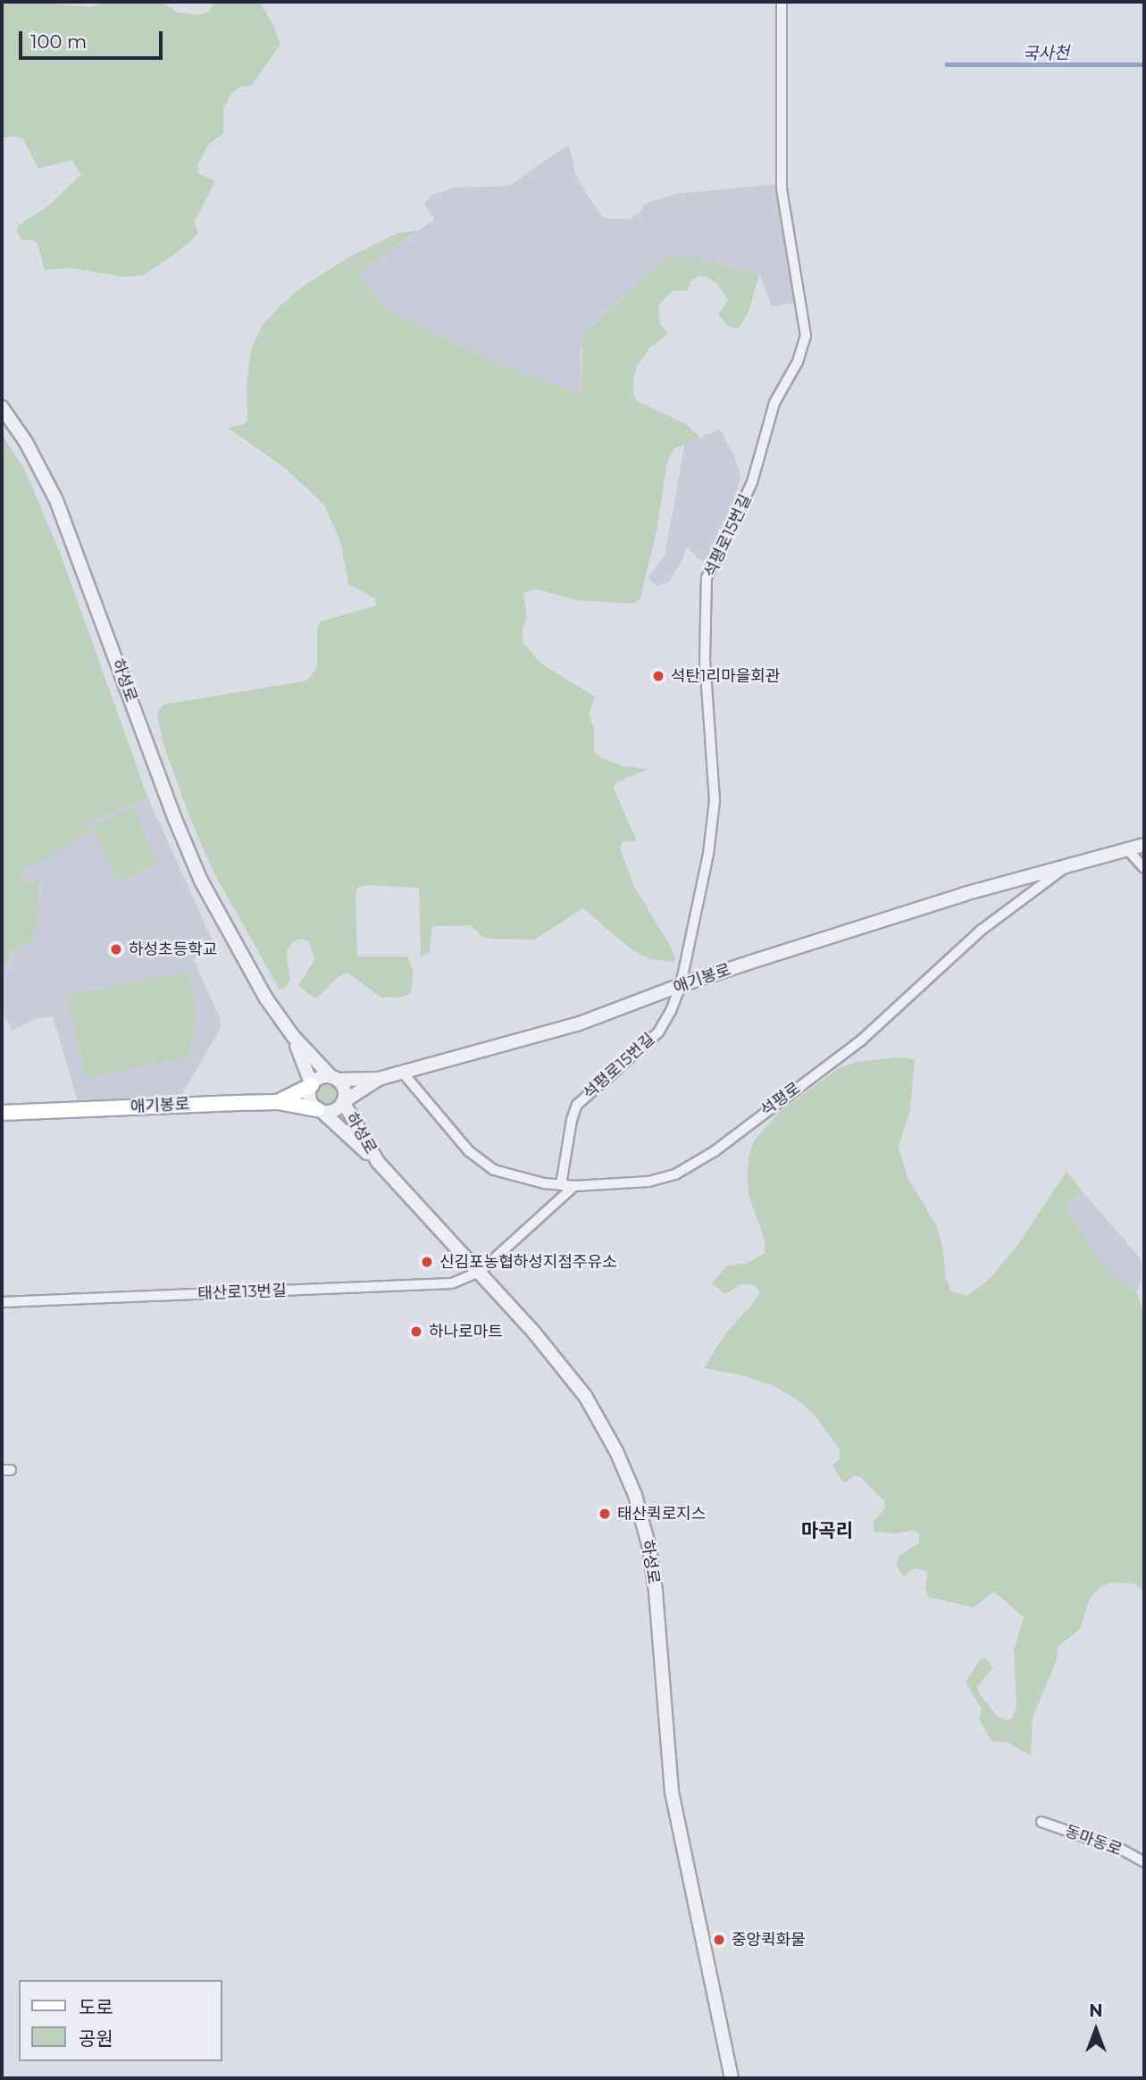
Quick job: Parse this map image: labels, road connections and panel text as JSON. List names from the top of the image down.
{
  "streets": {
    "main road": ["애기봉로"],
    "street": [
      "석평로15번길",
      "하성로",
      "석평로",
      "태산로13번길",
      "동마동로"
    ]
  },
  "crossings": [
    ["석평로15번길", "애기봉로"],
    ["석평로15번길", "석평로"],
    ["하성로", "애기봉로"],
    ["하성로", "태산로13번길"],
    ["애기봉로", "석평로"]
  ],
  "districts": ["마곡리"],
  "water": ["국사천"],
  "places": [
    "석탄1리마을회관",
    "하성초등학교",
    "신김포농협하성지점주유소",
    "하나로마트",
    "태산퀵로지스",
    "중앙퀵화물"
  ],
  "legend": ["도로", "공원"],
  "scale_bar": "100 m",
  "north": "top"
}
